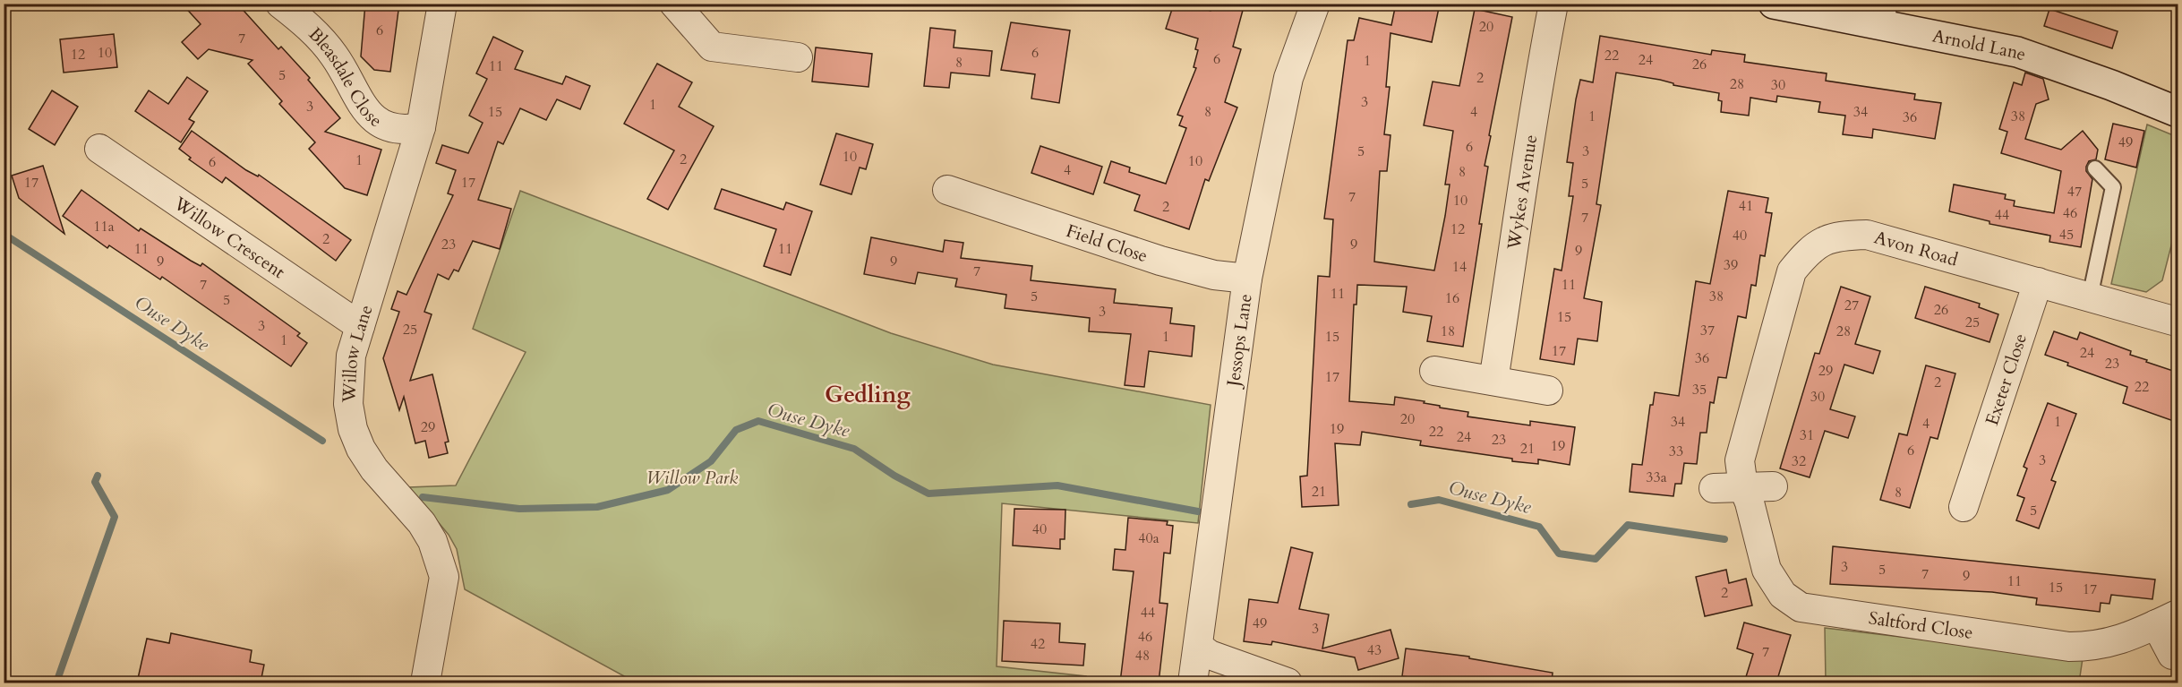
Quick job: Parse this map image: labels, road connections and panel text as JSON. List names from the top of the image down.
{
  "streets": {
    "street": [
      "Arnold Lane",
      "Bleasdale Close",
      "Wykes Avenue",
      "Willow Crescent",
      "Field Close",
      "Avon Road",
      "Jessops Lane",
      "Willow Lane",
      "Exeter Close",
      "Saltford Close"
    ]
  },
  "crossings": [
    ["Bleasdale Close", "Willow Lane"],
    ["Willow Crescent", "Willow Lane"],
    ["Field Close", "Jessops Lane"],
    ["Avon Road", "Exeter Close"],
    ["Avon Road", "Saltford Close"]
  ],
  "districts": ["Gedling"],
  "water": ["Ouse Dyke"],
  "parks": ["Willow Park"],
  "house_numbers": [
    "20",
    "6",
    "7",
    "10",
    "6",
    "12",
    "22",
    "6",
    "24",
    "1",
    "8",
    "26",
    "11",
    "5",
    "2",
    "28",
    "30",
    "3",
    "1",
    "3",
    "15",
    "8",
    "4",
    "34",
    "1",
    "38",
    "36",
    "49",
    "6",
    "5",
    "3",
    "10",
    "2",
    "1",
    "10",
    "6",
    "4",
    "8",
    "17",
    "17",
    "5",
    "47",
    "7",
    "10",
    "41",
    "2",
    "46",
    "44",
    "7",
    "11a",
    "12",
    "45",
    "40",
    "2",
    "23",
    "9",
    "11",
    "11",
    "9",
    "9",
    "9",
    "39",
    "14",
    "7",
    "7",
    "11",
    "11",
    "5",
    "38",
    "16",
    "5",
    "27",
    "26",
    "3",
    "15",
    "25",
    "3",
    "25",
    "37",
    "18",
    "28",
    "1",
    "15",
    "1",
    "17",
    "24",
    "36",
    "23",
    "29",
    "17",
    "2",
    "22",
    "35",
    "30",
    "20",
    "34",
    "1",
    "4",
    "29",
    "19",
    "22",
    "31",
    "24",
    "23",
    "19",
    "21",
    "6",
    "33",
    "3",
    "32",
    "33a",
    "21",
    "8",
    "5",
    "40",
    "40a",
    "3",
    "5",
    "7",
    "9",
    "11",
    "15",
    "17",
    "2",
    "44",
    "49",
    "3",
    "46",
    "42",
    "43",
    "7",
    "48"
  ]
}
